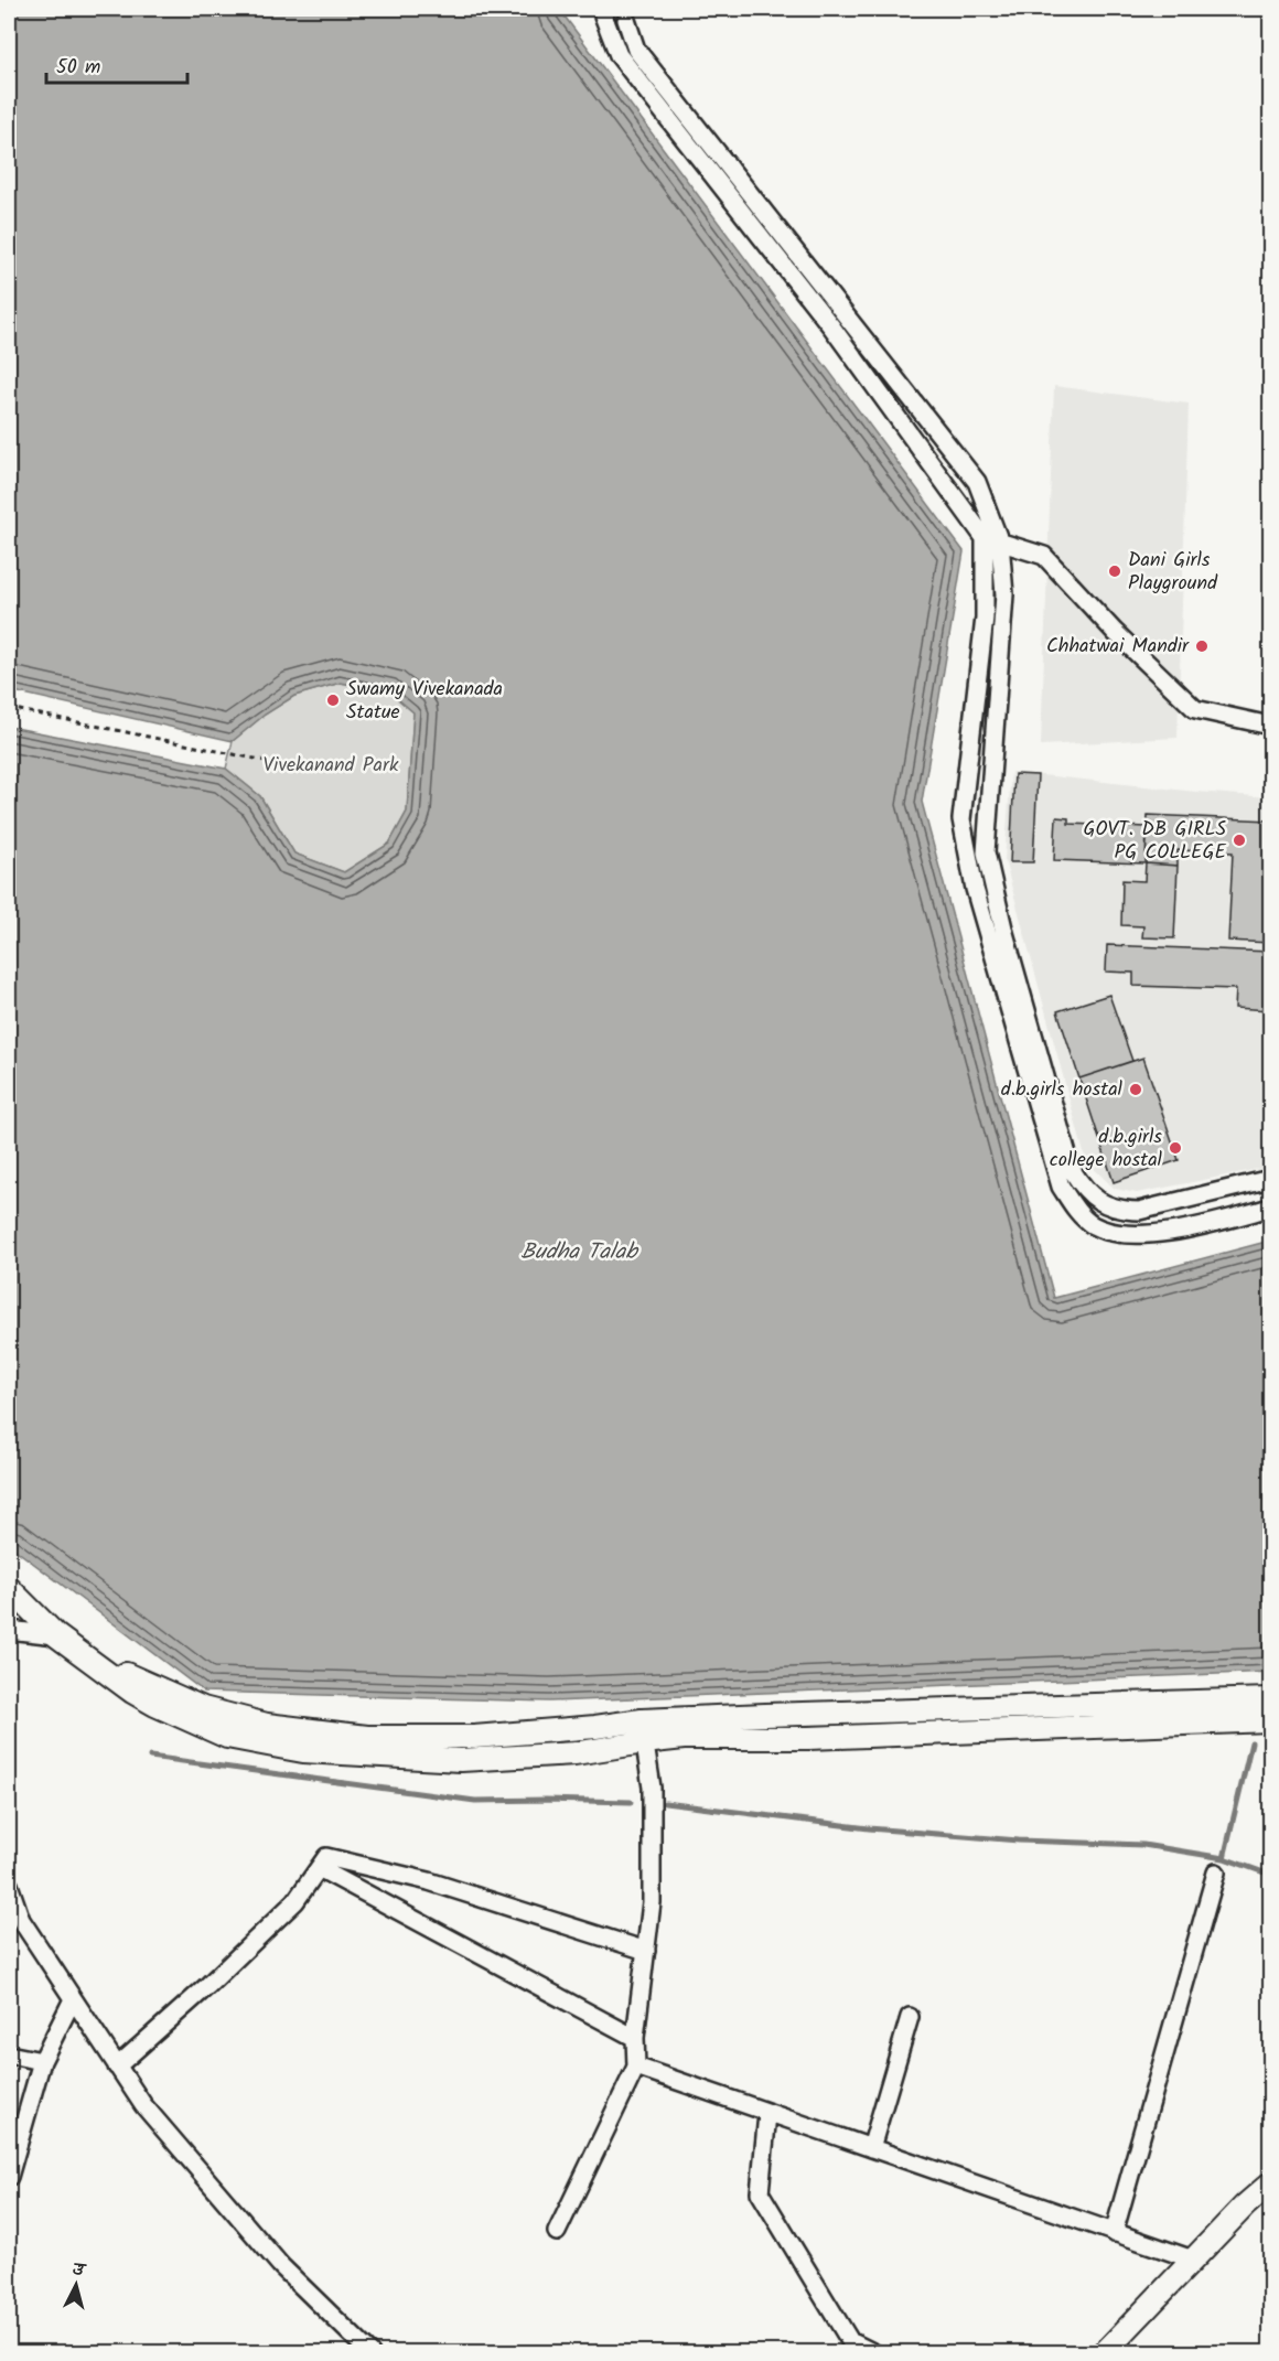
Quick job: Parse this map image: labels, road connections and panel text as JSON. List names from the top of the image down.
{
  "water": ["Budha Talab"],
  "parks": ["Vivekanand Park"],
  "places": [
    "Dani Girls Playground",
    "Chhatwai Mandir",
    "Swamy Vivekanada Statue",
    "GOVT. DB GIRLS PG COLLEGE",
    "d.b.girls hostal",
    "d.b.girls college hostal"
  ],
  "scale_bar": "50 m",
  "north": "top"
}
